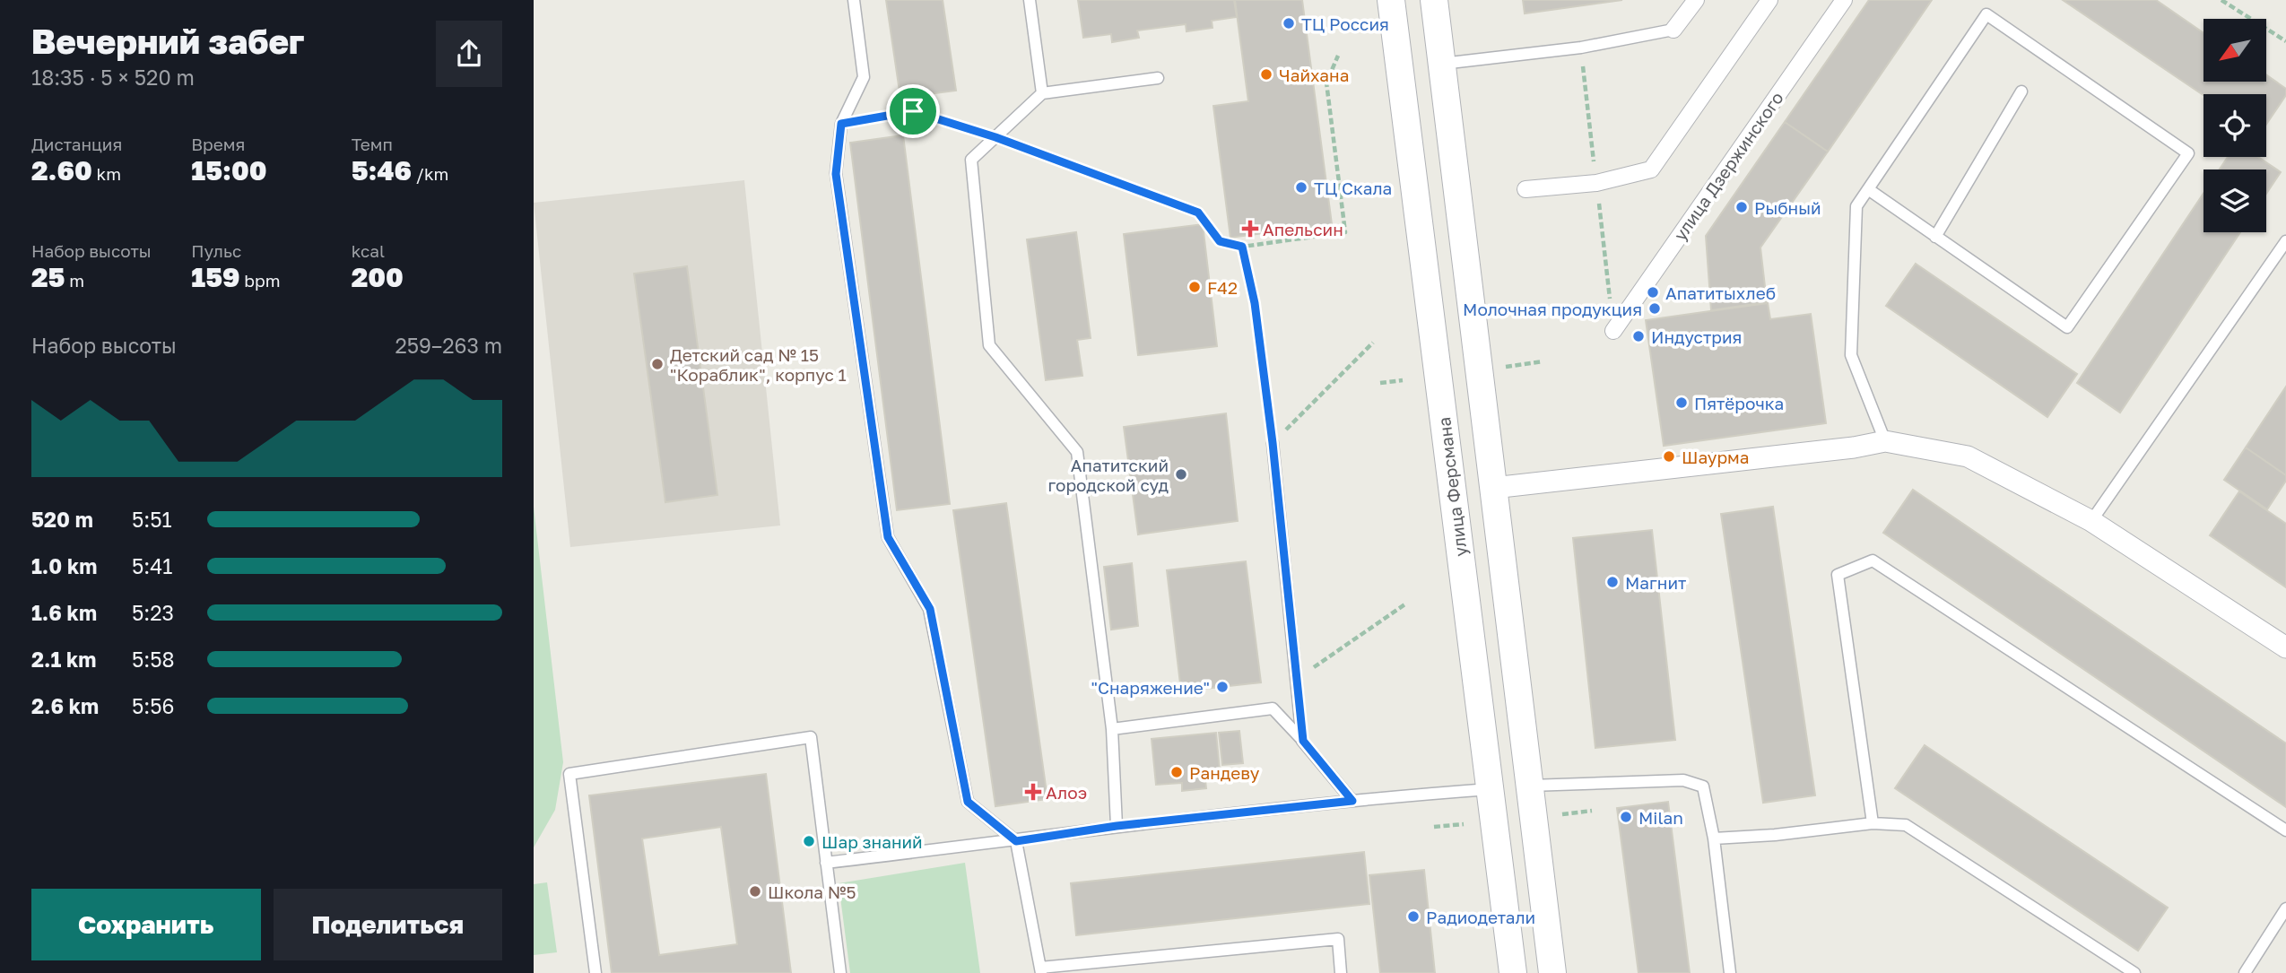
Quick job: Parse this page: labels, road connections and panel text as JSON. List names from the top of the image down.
{
  "streets": {
    "street": ["улица Дзержинского", "улица Ферсмана"]
  },
  "places": {
    "other": [
      "ТЦ Россия",
      "Чайхана",
      "ТЦ Скала",
      "Рыбный",
      "F42",
      "Апатитыхлеб",
      "Молочная продукция",
      "Индустрия",
      "Детский сад № 15 \"Кораблик\", корпус 1",
      "Пятёрочка",
      "Шаурма",
      "Апатитский городской суд",
      "Магнит",
      "\"Снаряжение\"",
      "Рандеву",
      "Milan",
      "Шар знаний",
      "Школа №5",
      "Радиодетали"
    ],
    "health": ["Апельсин", "Алоэ"]
  },
  "north": "bottom left",
  "page": {
    "heading": ["Вечерний забег", "18:35 · 5 × 520 m"],
    "stats": [
      ["Дистанция", "2.60 km"],
      ["Время", "15:00"],
      ["Темп", "5:46 /km"],
      ["Набор высоты", "25 m"],
      ["Пульс", "159 bpm"],
      ["kcal", "200"]
    ],
    "chart": ["Набор высоты", "259–263 m"],
    "list": [
      {
        "name": "520 m",
        "note": "5:51"
      },
      {
        "name": "1.0 km",
        "note": "5:41"
      },
      {
        "name": "1.6 km",
        "note": "5:23"
      },
      {
        "name": "2.1 km",
        "note": "5:58"
      },
      {
        "name": "2.6 km",
        "note": "5:56"
      }
    ],
    "buttons": ["Сохранить", "Поделиться"]
  }
}
